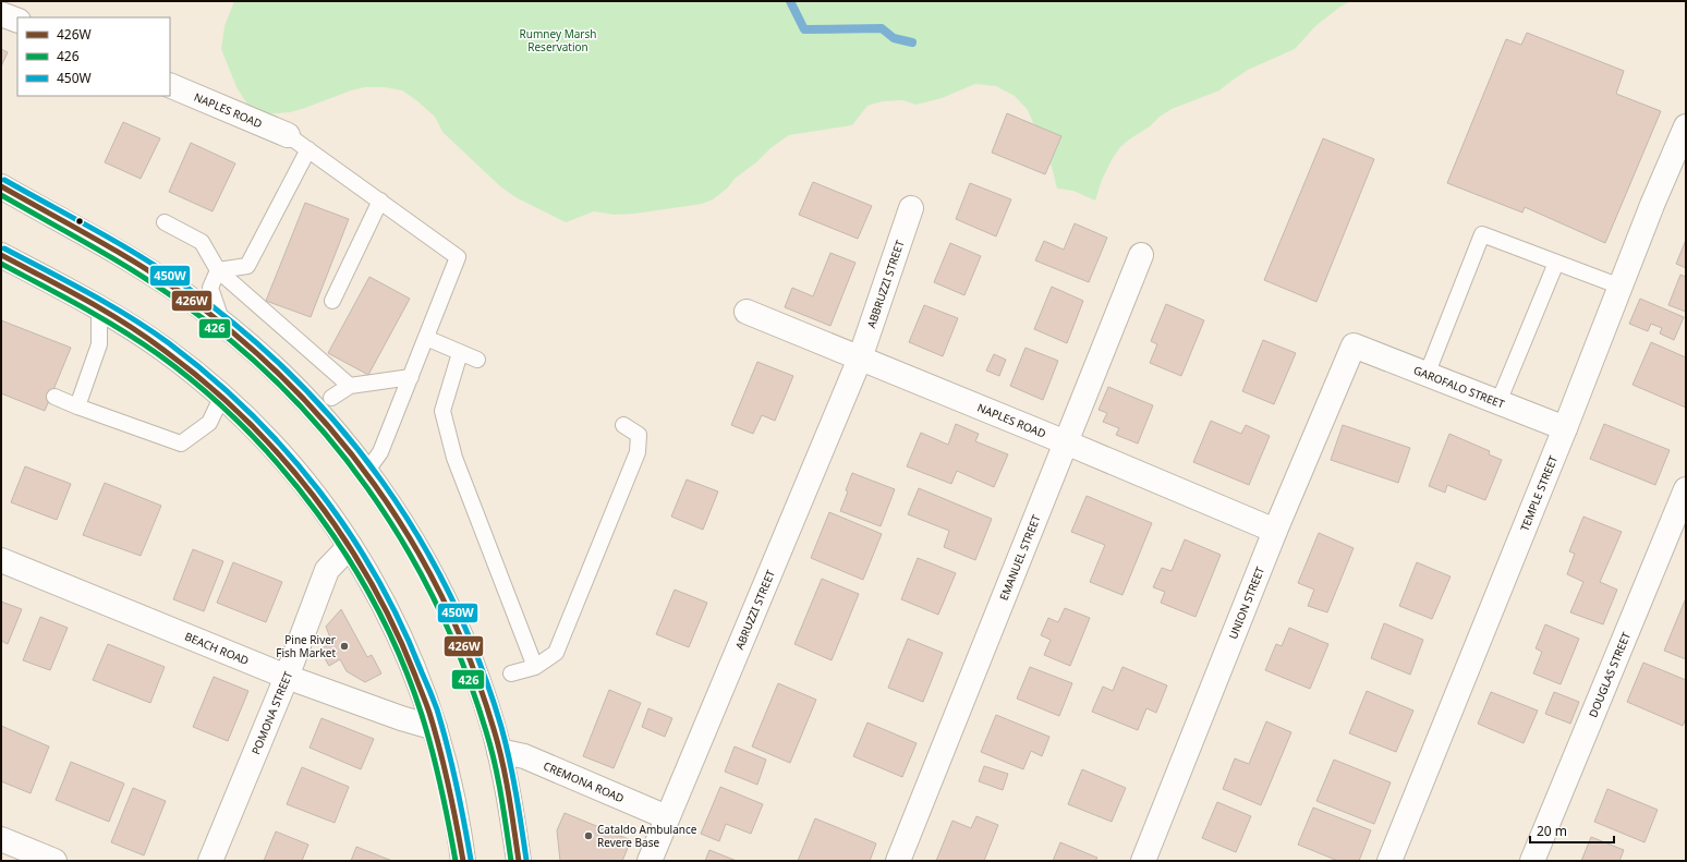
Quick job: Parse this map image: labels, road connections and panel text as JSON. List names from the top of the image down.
{
  "streets": {
    "main road": [
      "NAPLES ROAD",
      "ABBRUZZI STREET",
      "GAROFALO STREET",
      "TEMPLE STREET",
      "EMANUEL STREET",
      "UNION STREET",
      "ABRUZZI STREET",
      "BEACH ROAD",
      "DOUGLAS STREET",
      "POMONA STREET",
      "CREMONA ROAD"
    ]
  },
  "crossings": [
    ["NAPLES ROAD", "ABBRUZZI STREET"],
    ["NAPLES ROAD", "EMANUEL STREET"],
    ["NAPLES ROAD", "UNION STREET"],
    ["NAPLES ROAD", "ABRUZZI STREET"],
    ["ABBRUZZI STREET", "ABRUZZI STREET"],
    ["GAROFALO STREET", "TEMPLE STREET"],
    ["GAROFALO STREET", "UNION STREET"],
    ["ABRUZZI STREET", "CREMONA ROAD"],
    ["BEACH ROAD", "POMONA STREET"]
  ],
  "parks": ["Rumney Marsh Reservation"],
  "places": ["Pine River Fish Market", "Cataldo Ambulance Revere Base"],
  "lines": ["transit line 450W", "transit line 426W", "transit line 426"],
  "legend": ["426W", "426", "450W"],
  "scale_bar": "20 m"
}
